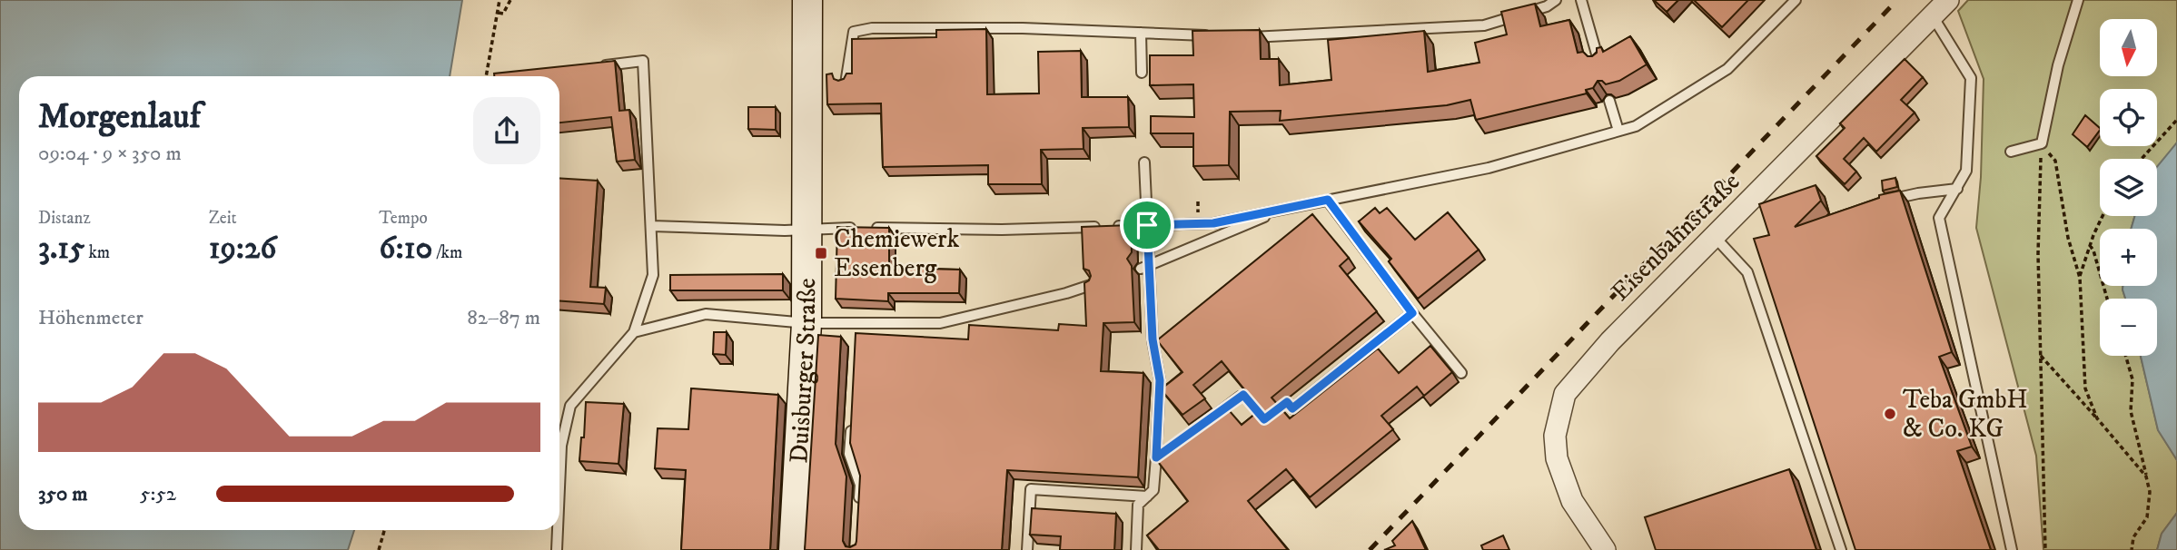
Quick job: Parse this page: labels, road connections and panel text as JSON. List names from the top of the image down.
{
  "streets": {
    "main road": ["Duisburger Straße"],
    "street": ["Eisenbahnstraße"]
  },
  "places": {
    "transit": ["Chemiewerk Essenberg"],
    "other": ["Teba GmbH & Co. KG"]
  },
  "north": "bottom",
  "page": {
    "map_buttons": ["+", "−"],
    "heading": ["Morgenlauf", "09:04 · 9 × 350 m"],
    "stats": [
      ["Distanz", "3.15 km"],
      ["Zeit", "19:26"],
      ["Tempo", "6:10 /km"]
    ],
    "chart": ["Höhenmeter", "82–87 m"],
    "list": [
      {
        "name": "350 m",
        "note": "5:52"
      }
    ]
  }
}
